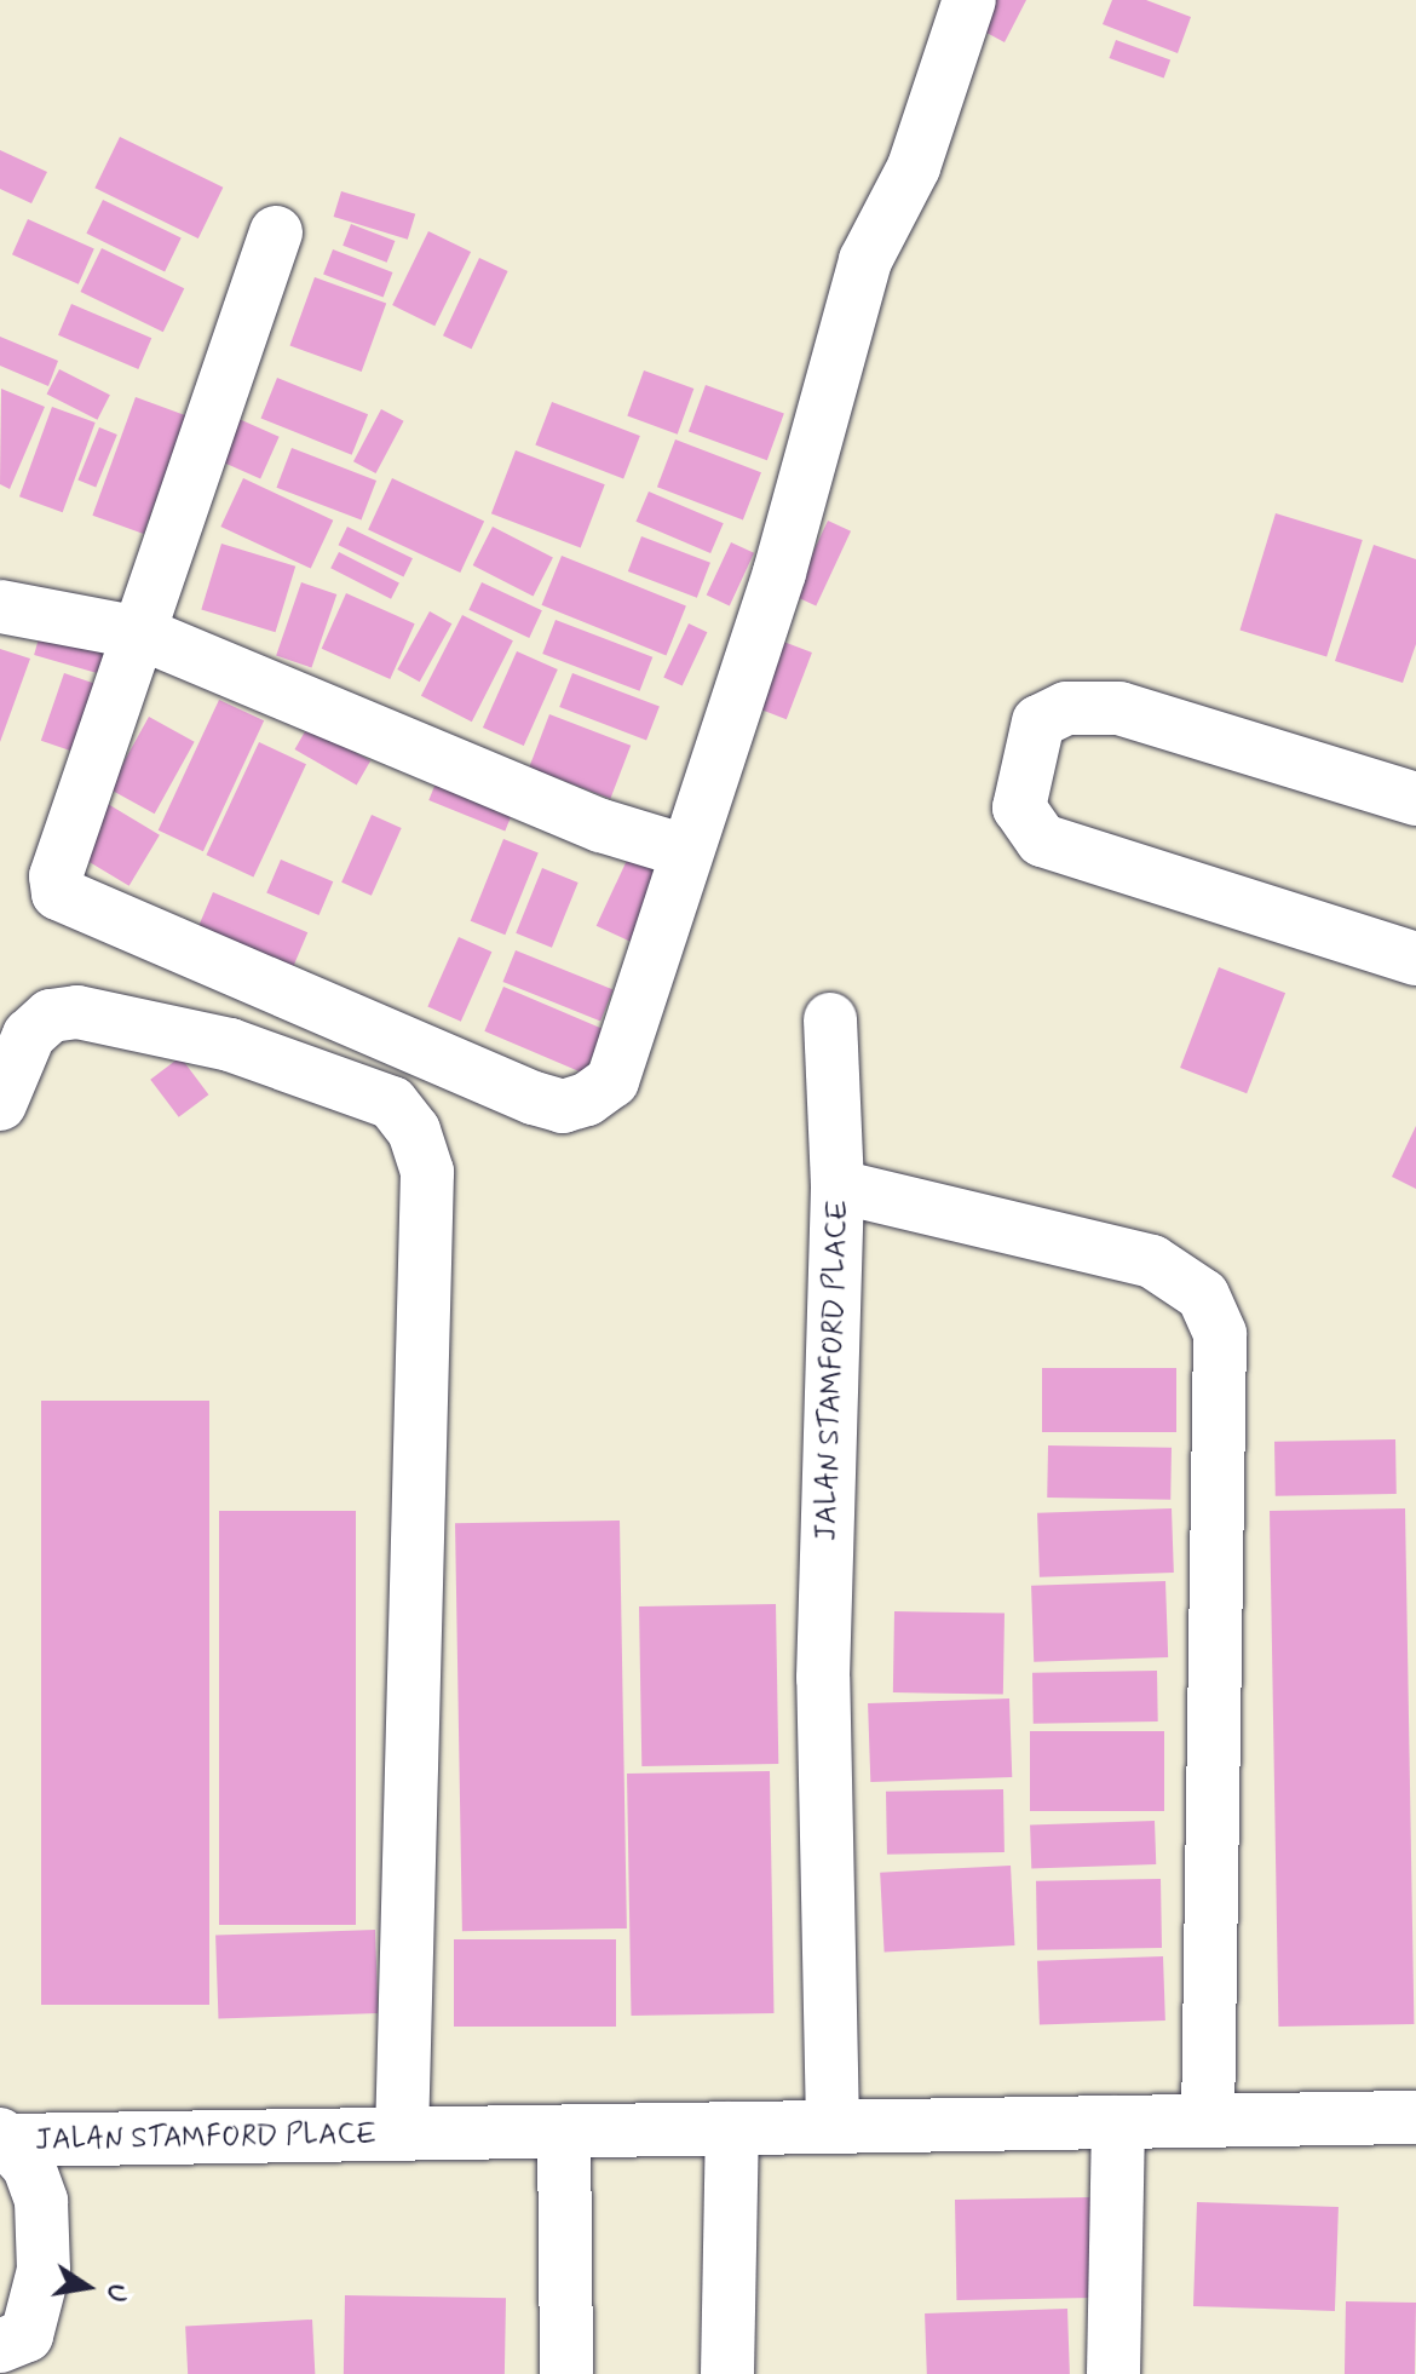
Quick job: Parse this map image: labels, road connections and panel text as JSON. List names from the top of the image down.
{
  "streets": {
    "street": ["JALAN STAMFORD PLACE"]
  },
  "north": "right"
}
